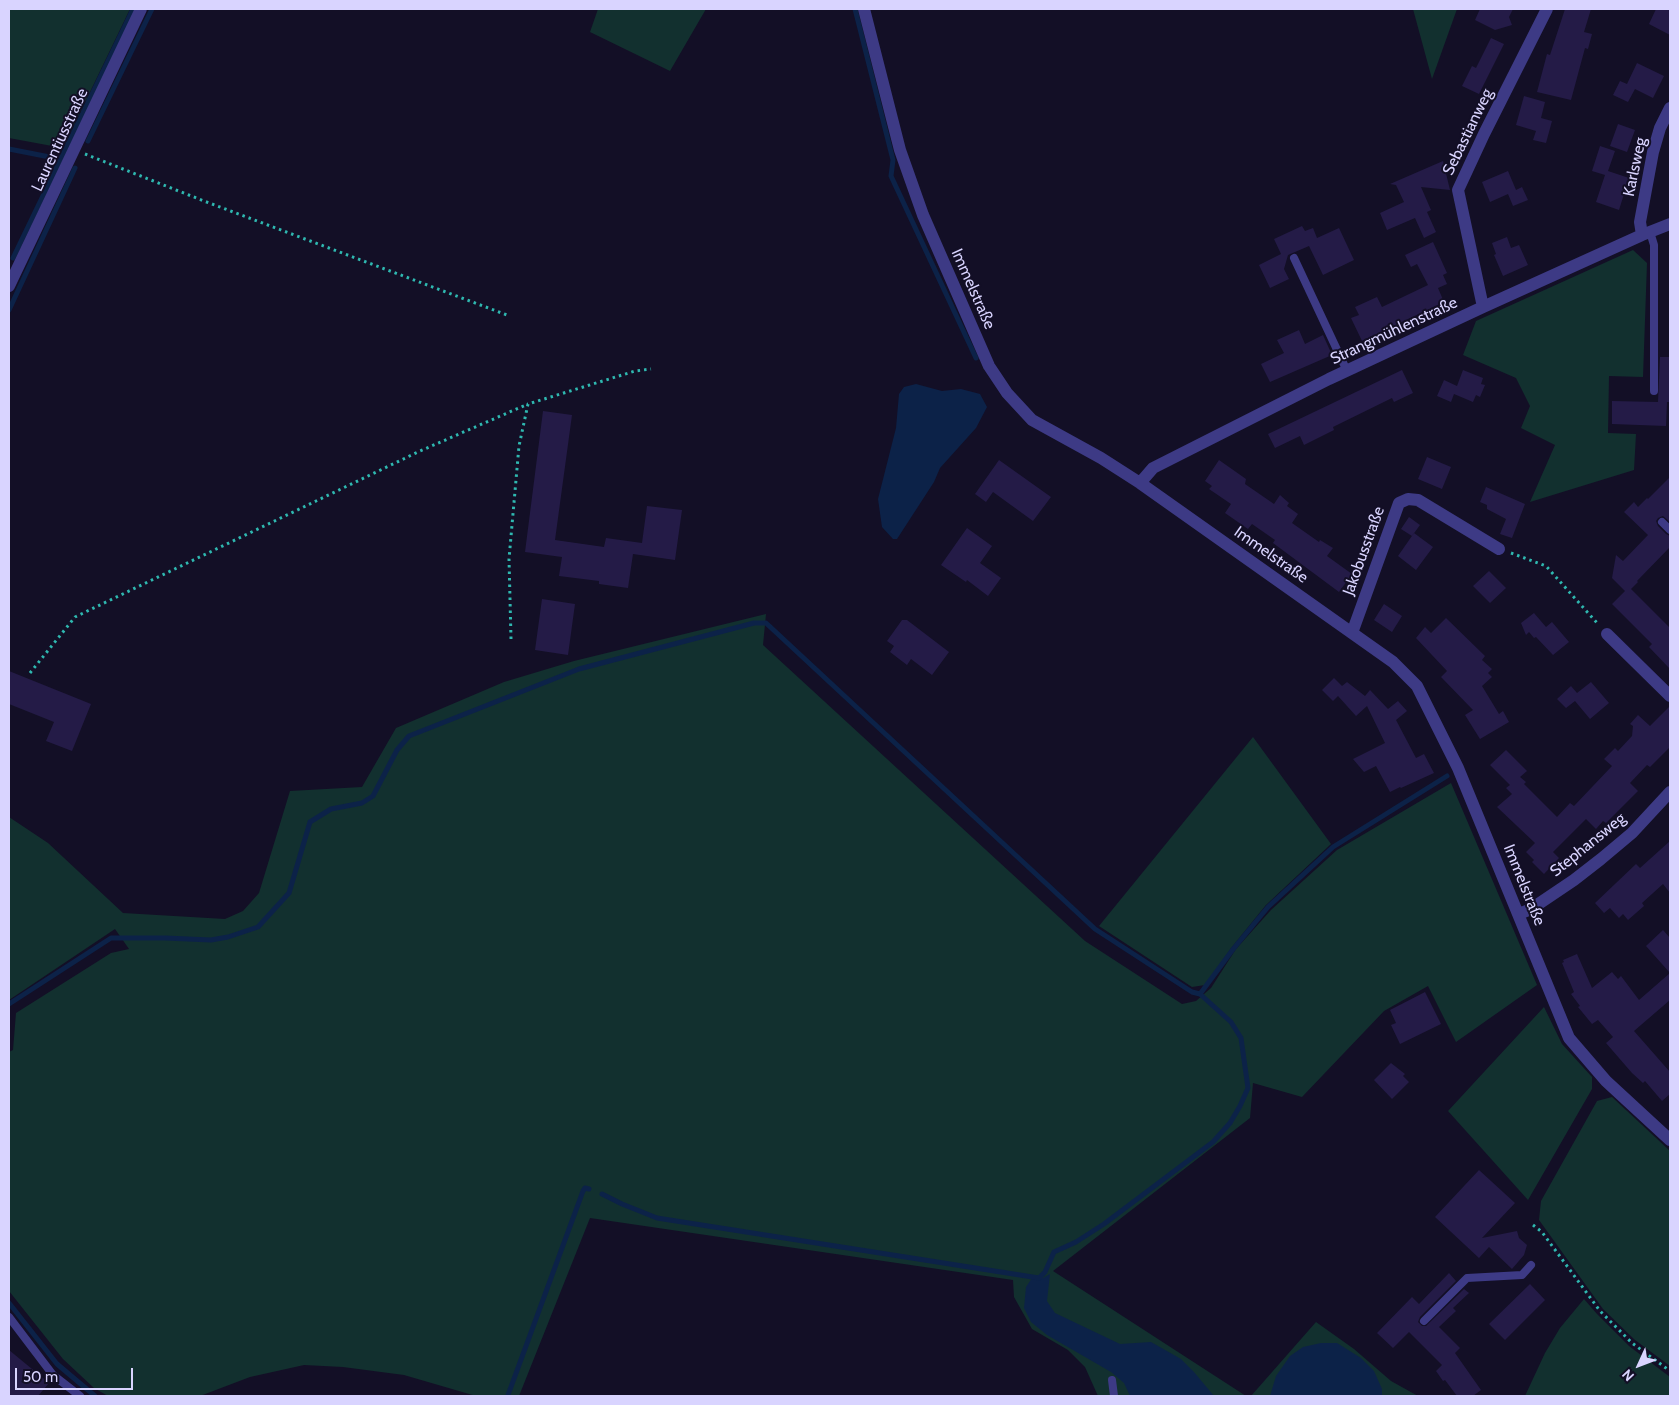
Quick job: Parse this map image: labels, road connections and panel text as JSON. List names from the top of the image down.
{
  "streets": {
    "street": [
      "Sebastianweg",
      "Laurentiusstraße",
      "Karlsweg",
      "Immelstraße",
      "Strangmühlenstraße",
      "Jakobusstraße",
      "Stephansweg"
    ]
  },
  "crossings": [
    ["Sebastianweg", "Strangmühlenstraße"],
    ["Karlsweg", "Strangmühlenstraße"],
    ["Immelstraße", "Strangmühlenstraße"],
    ["Immelstraße", "Jakobusstraße"],
    ["Immelstraße", "Stephansweg"]
  ],
  "scale_bar": "50 m",
  "north": "bottom left"
}
